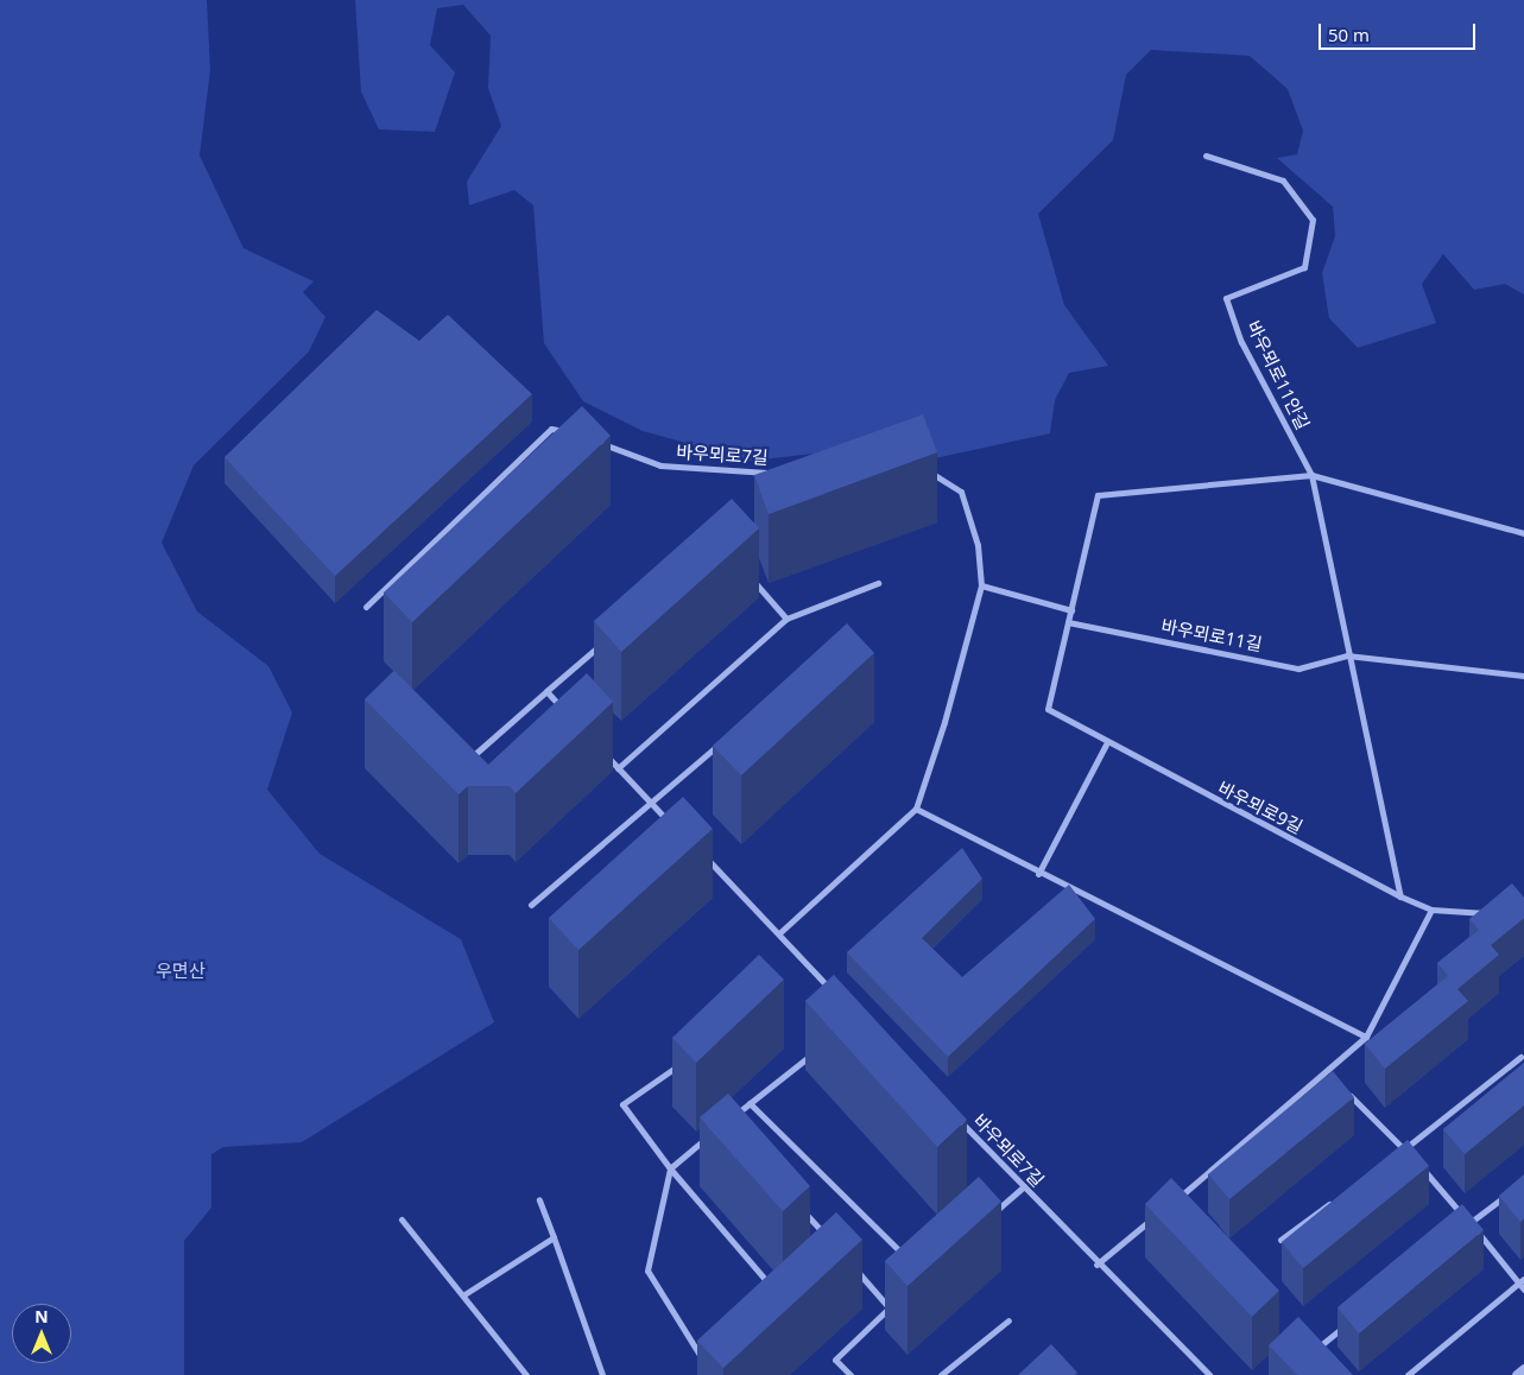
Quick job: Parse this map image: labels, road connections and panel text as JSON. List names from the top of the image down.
{
  "streets": {
    "street": [
      "바우뫼로11안길",
      "바우뫼로7길",
      "바우뫼로11길",
      "바우뫼로9길"
    ]
  },
  "crossings": [
    ["바우뫼로11길", "바우뫼로9길"]
  ],
  "parks": ["우면산"],
  "scale_bar": "50 m",
  "north": "top"
}
